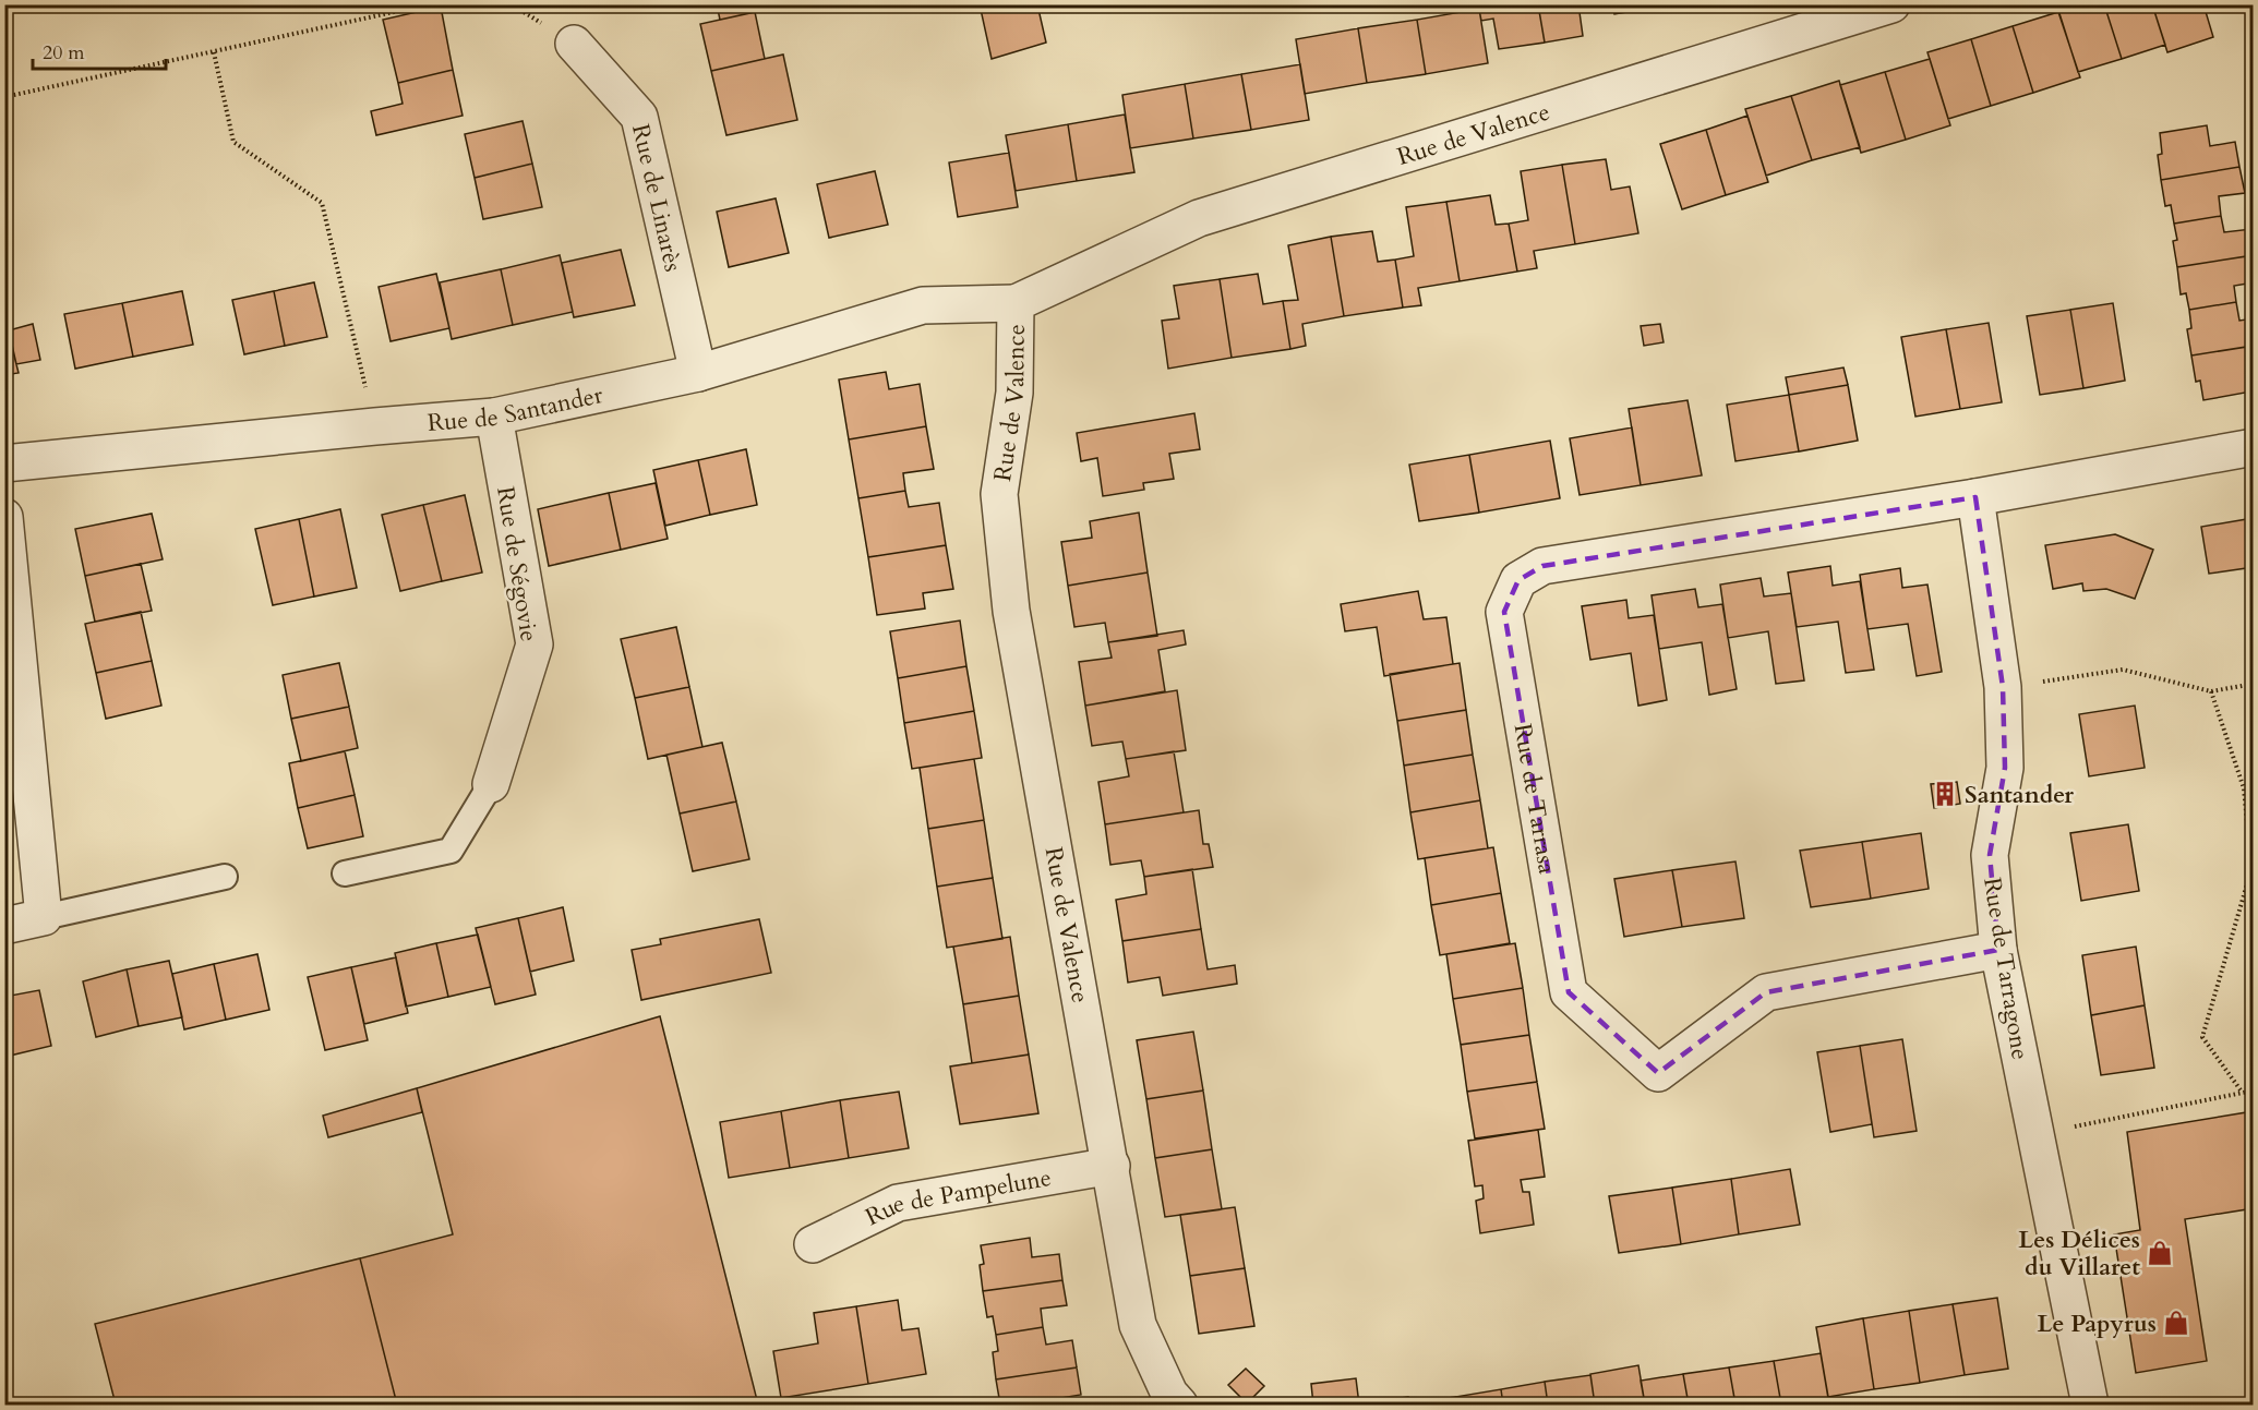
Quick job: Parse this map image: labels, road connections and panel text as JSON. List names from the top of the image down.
{
  "streets": {
    "street": [
      "Rue de Valence",
      "Rue de Linarès",
      "Rue de Santander",
      "Rue de Ségovie",
      "Rue de Tarrasa",
      "Rue de Tarragone",
      "Rue de Pampelune"
    ]
  },
  "crossings": [
    ["Rue de Valence", "Rue de Santander"],
    ["Rue de Valence", "Rue de Pampelune"],
    ["Rue de Linarès", "Rue de Santander"],
    ["Rue de Santander", "Rue de Ségovie"],
    ["Rue de Tarrasa", "Rue de Tarragone"]
  ],
  "places": {
    "building": ["Santander"],
    "shop": ["Les Délices du Villaret", "Le Papyrus"]
  },
  "scale_bar": "20 m"
}
